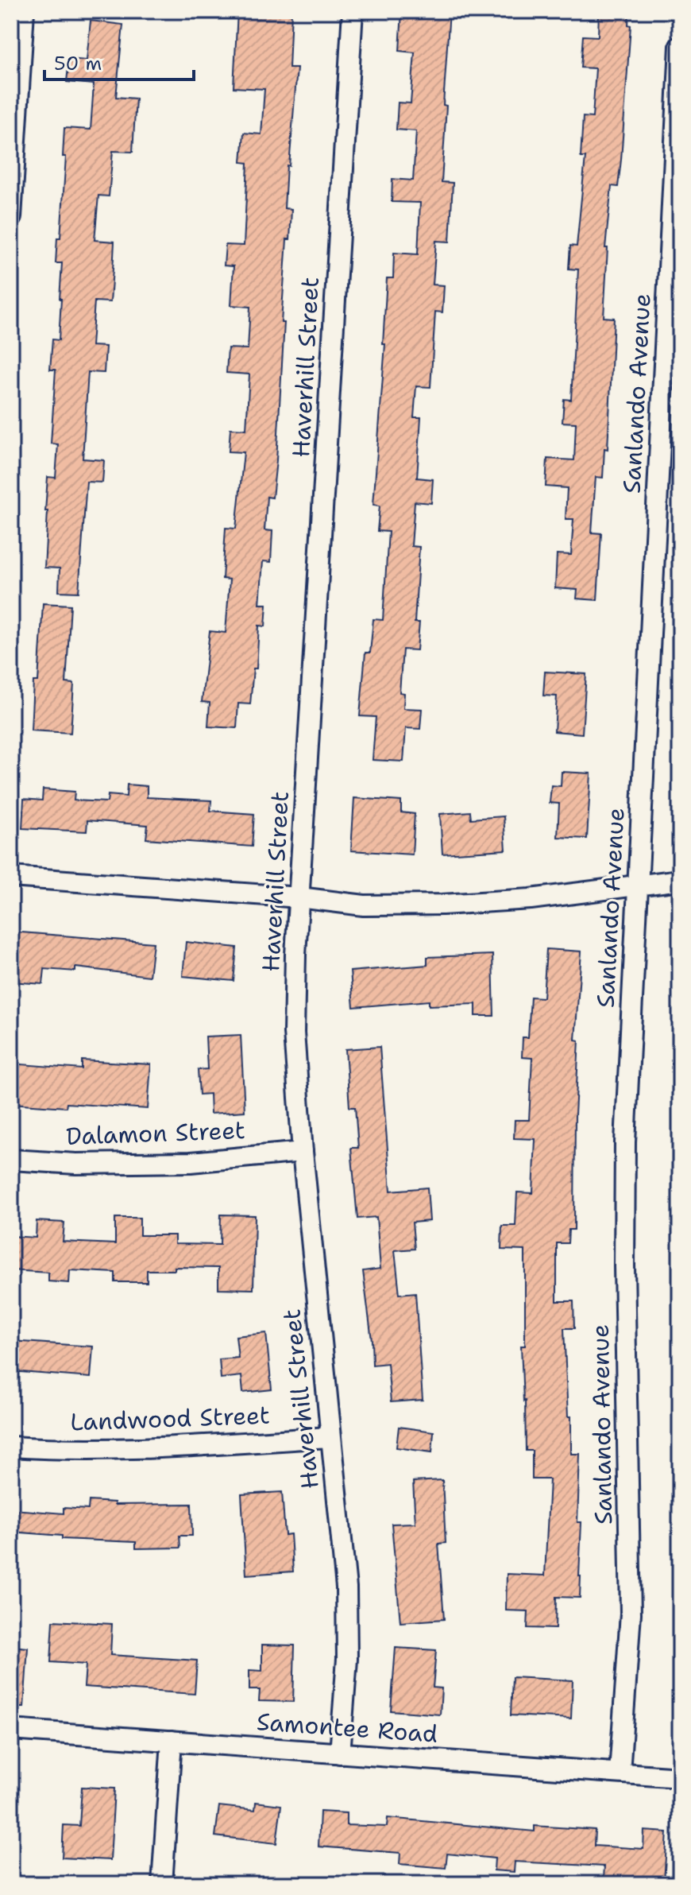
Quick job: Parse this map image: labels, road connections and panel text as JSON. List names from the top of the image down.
{
  "streets": {
    "street": [
      "Haverhill Street",
      "Sanlando Avenue",
      "Dalamon Street",
      "Landwood Street",
      "Samontee Road"
    ]
  },
  "crossings": [
    ["Haverhill Street", "Dalamon Street"],
    ["Haverhill Street", "Landwood Street"],
    ["Haverhill Street", "Samontee Road"],
    ["Sanlando Avenue", "Samontee Road"]
  ],
  "scale_bar": "50 m"
}
